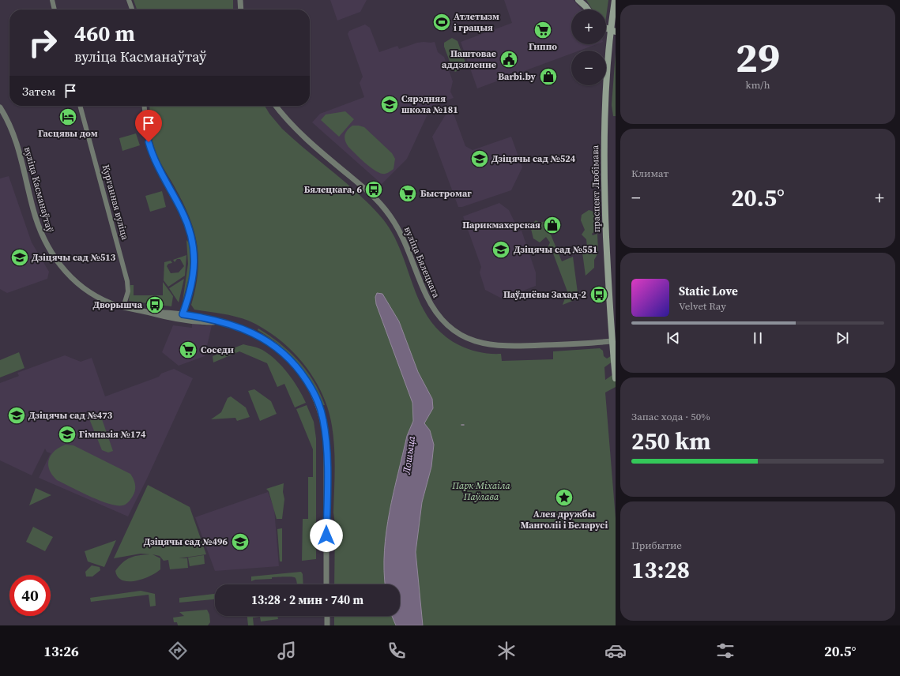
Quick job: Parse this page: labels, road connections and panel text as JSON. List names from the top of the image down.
{
  "streets": {
    "main road": ["праспект Любімава"],
    "street": ["вуліца Касманаўтаў", "Курганная вуліца", "вуліца Бялецкага"]
  },
  "crossings": [
    ["праспект Любімава", "вуліца Бялецкага"],
    ["вуліца Касманаўтаў", "Курганная вуліца"]
  ],
  "water": ["Лошыца"],
  "parks": ["Парк Міхаіла Паўлава"],
  "places": {
    "sports": ["Атлетызм і грацыя"],
    "supermarket": ["Гиппо", "Быстромаг", "Соседи"],
    "public building": ["Паштовае аддзяленне"],
    "shop": ["Barbi.by", "Парикмахерская"],
    "school or university": [
      "Сярэдняя школа №181",
      "Дзіцячы сад №524",
      "Дзіцячы сад №551",
      "Дзіцячы сад №513",
      "Дзіцячы сад №473",
      "Гімназія №174",
      "Дзіцячы сад №496"
    ],
    "hotel": ["Гасцявы дом"],
    "bus stop": ["Бялецкага, 6", "Паўднёвы Захад-2", "Дворышча"],
    "place": ["Алея дружбы Манголіі і Беларусі"]
  },
  "page": {
    "tile": [
      ["29", "km/h"],
      "Климат",
      ["Запас хода · 50%", "250 km"],
      ["Прибытие", "13:28"]
    ],
    "map_buttons": ["+", "−"],
    "turn": ["460 m", "вуліца Касманаўтаў"],
    "then": "Затем",
    "heat": ["−", "20.5°", "+"],
    "song": ["Static Love", "Velvet Ray"],
    "limit": "40",
    "trip": "13:28 · 2 мин · 740 m",
    "tabs": ["13:26", "20.5°"]
  }
}
